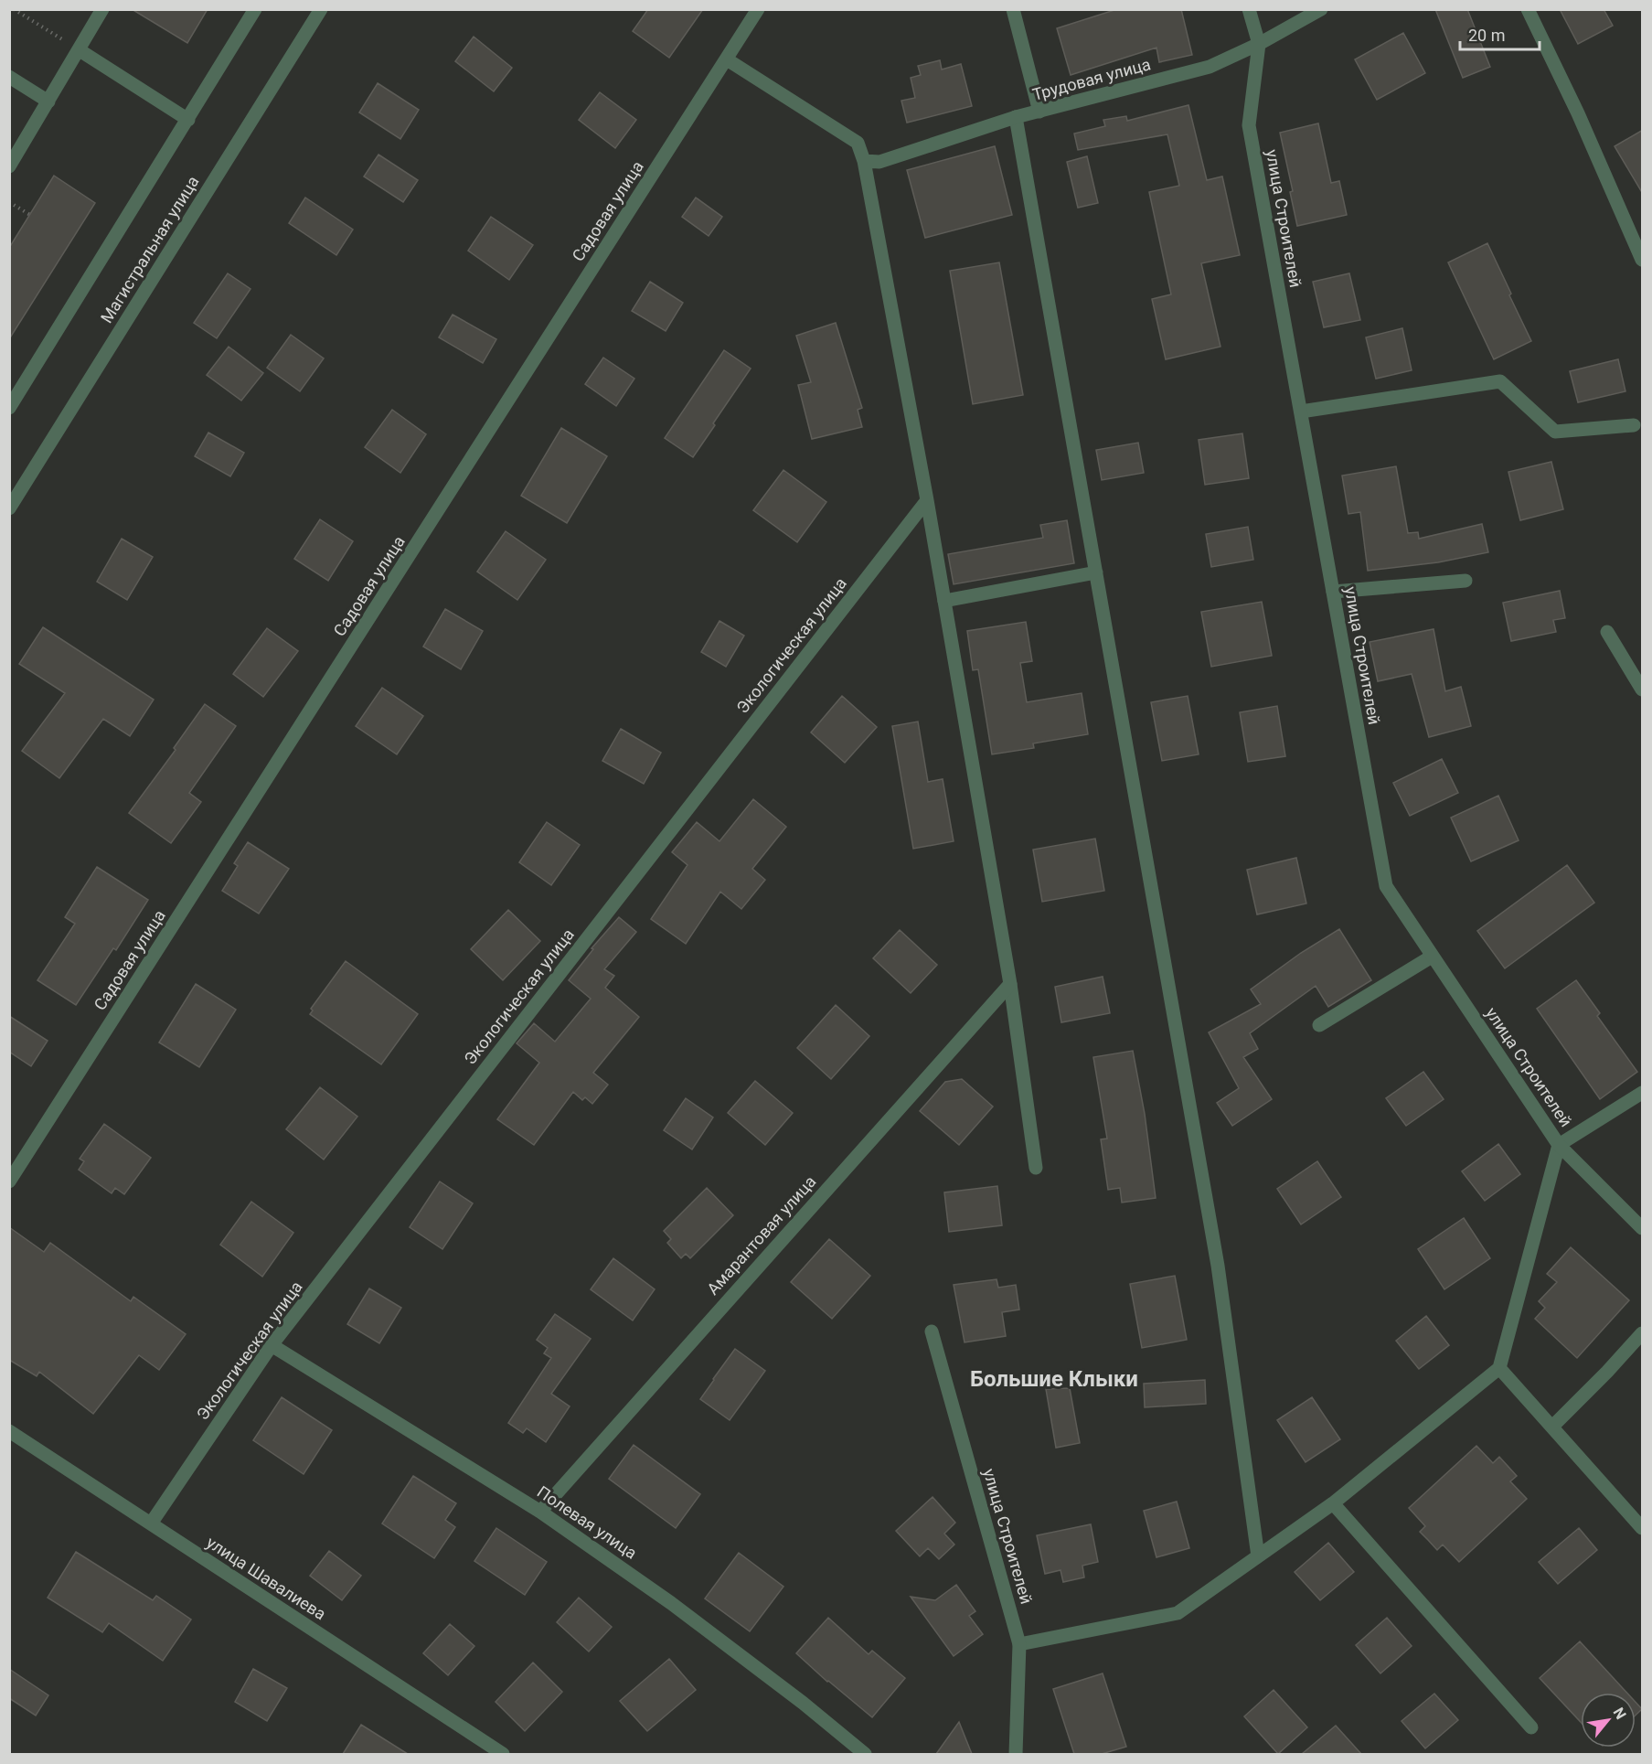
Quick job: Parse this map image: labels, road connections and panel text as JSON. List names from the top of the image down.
{
  "streets": {
    "street": [
      "Трудовая улица",
      "Садовая улица",
      "улица Строителей",
      "Магистральная улица",
      "Экологическая улица",
      "Амарантовая улица",
      "Полевая улица",
      "улица Шавалиева"
    ]
  },
  "crossings": [
    ["Трудовая улица", "улица Строителей"],
    ["Экологическая улица", "Полевая улица"],
    ["Экологическая улица", "улица Шавалиева"],
    ["Амарантовая улица", "Полевая улица"]
  ],
  "districts": ["Большие Клыки"],
  "scale_bar": "20 m",
  "north": "top right"
}
